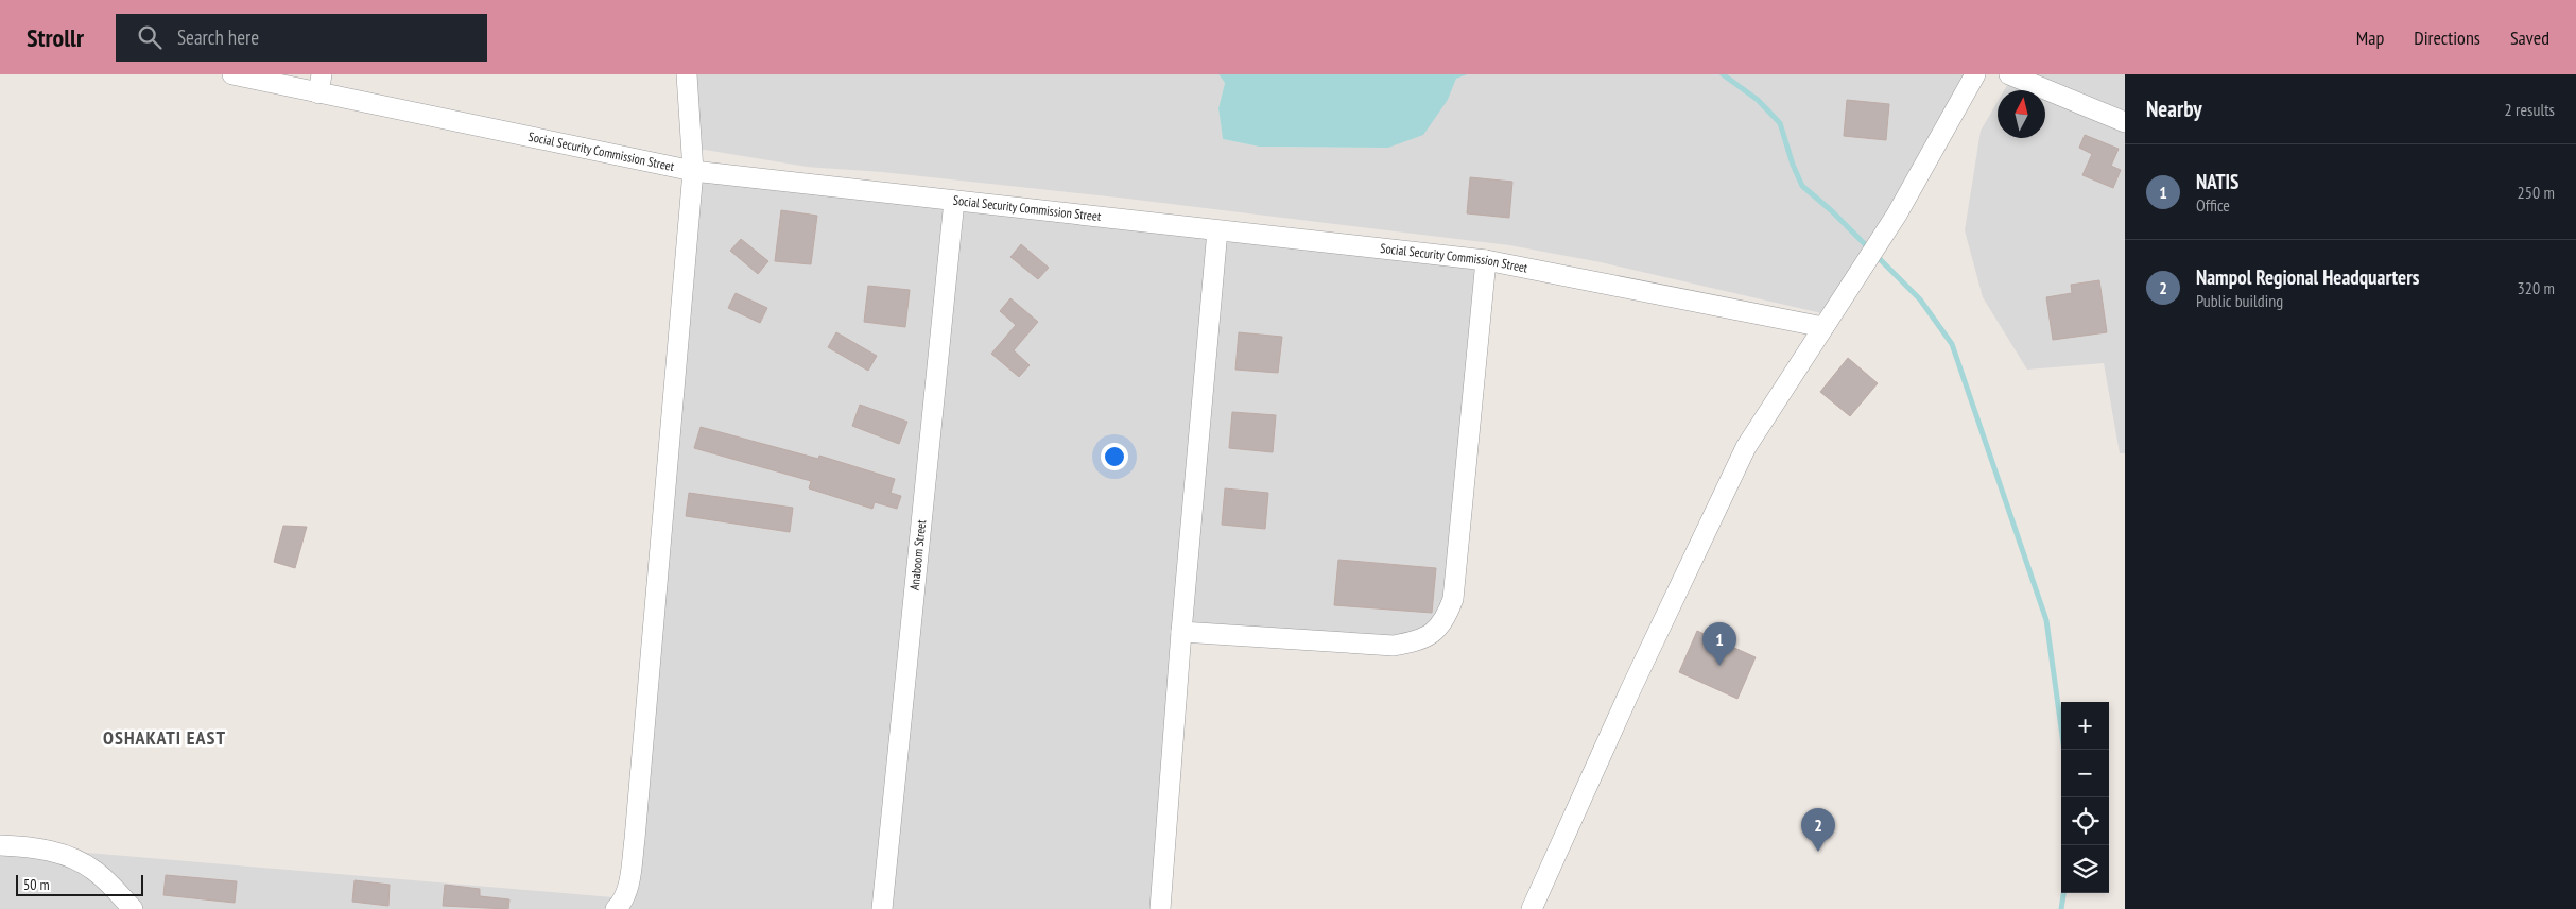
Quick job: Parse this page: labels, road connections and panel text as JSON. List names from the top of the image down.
{
  "streets": {
    "street": ["Social Security Commission Street", "Anaboom Street"]
  },
  "crossings": [
    ["Social Security Commission Street", "Anaboom Street"]
  ],
  "districts": ["OSHAKATI EAST"],
  "scale_bar": "50 m",
  "north": "top",
  "page": {
    "header": "Strollr",
    "search": "Search here",
    "nav": ["Map", "Directions", "Saved"],
    "heading": ["Nearby", "2 results"],
    "list": [
      {
        "mark": "1",
        "name": "NATIS",
        "note": "Office",
        "value": "250 m"
      },
      {
        "mark": "2",
        "name": "Nampol Regional Headquarters",
        "note": "Public building",
        "value": "320 m"
      }
    ],
    "pins": ["1", "2"],
    "map_buttons": ["+", "−"],
    "scale": "50 m"
  }
}
